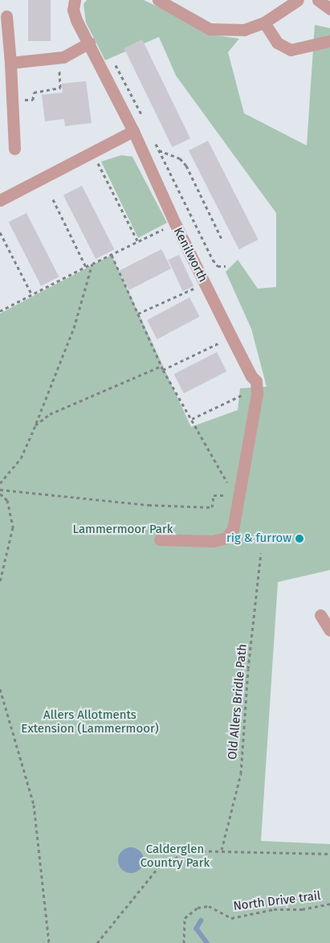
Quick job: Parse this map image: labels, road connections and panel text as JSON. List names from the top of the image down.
{
  "streets": {
    "street": ["Kenilworth"],
    "path": ["Old Allers Bridle Path", "North Drive trail"]
  },
  "parks": ["Lammermoor Park", "Allers Allotments Extension (Lammermoor)", "Calderglen Country Park"],
  "places": ["rig & furrow"]
}
